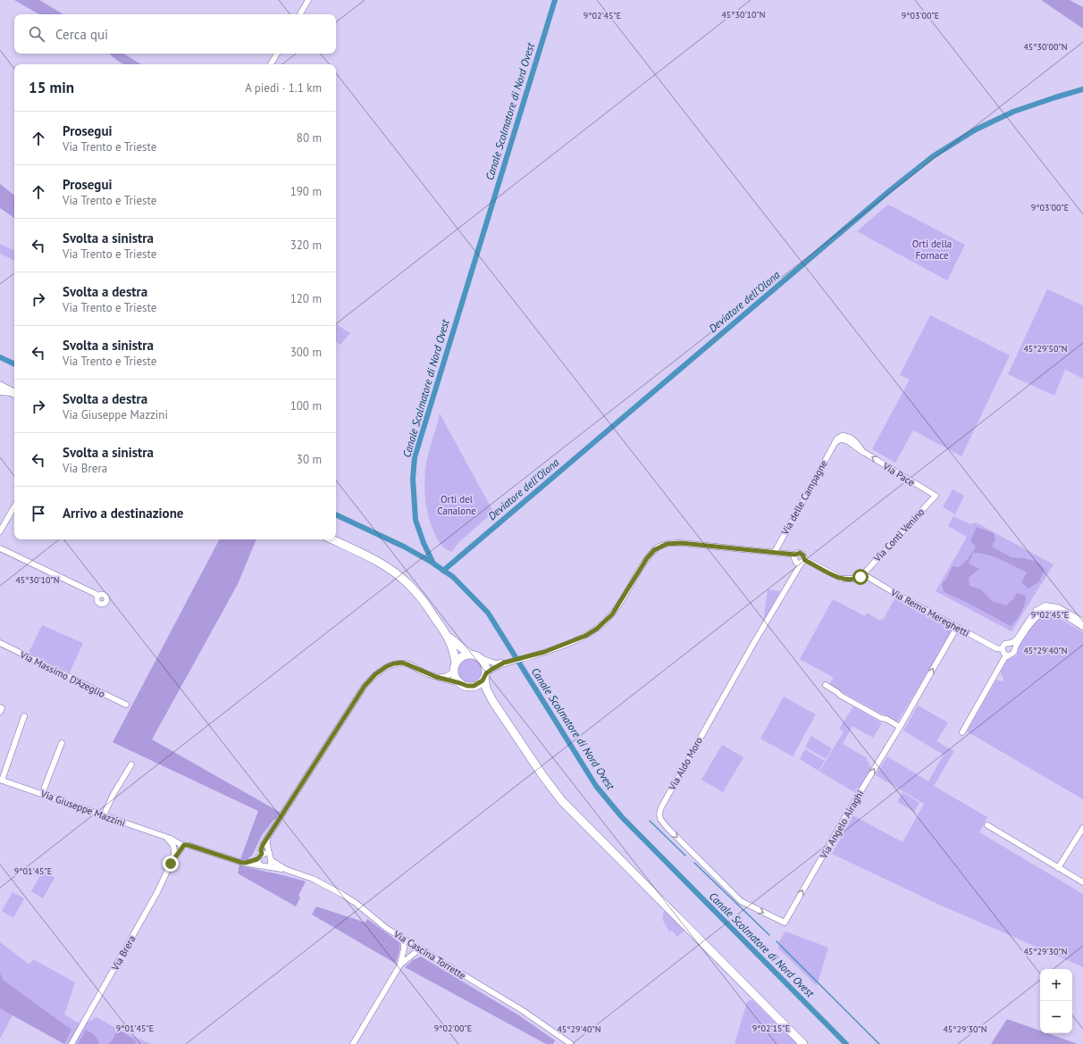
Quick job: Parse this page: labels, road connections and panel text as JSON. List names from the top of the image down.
{
  "streets": {
    "street": [
      "Via Pace",
      "Via delle Campagne",
      "Via Conti Venino",
      "Via Remo Mereghetti",
      "Via Massimo D'Azeglio",
      "Via Aldo Moro",
      "Via Giuseppe Mazzini",
      "Via Angelo Airaghi",
      "Via Brera",
      "Via Cascina Torrette"
    ]
  },
  "crossings": [
    ["Via Pace", "Via delle Campagne"],
    ["Via Pace", "Via Conti Venino"],
    ["Via Conti Venino", "Via Remo Mereghetti"],
    ["Via Remo Mereghetti", "Via Angelo Airaghi"],
    ["Via Aldo Moro", "Via Angelo Airaghi"],
    ["Via Giuseppe Mazzini", "Via Brera"],
    ["Via Giuseppe Mazzini", "Via Cascina Torrette"]
  ],
  "one_way": ["Via Pace", "Via Angelo Airaghi"],
  "water": ["Canale Scolmatore di Nord Ovest", "Deviatore dell'Olona"],
  "parks": ["Orti della Fornace", "Orti del Canalone"],
  "page": {
    "search": "Cerca qui",
    "heading": ["15 min", "A piedi · 1.1 km"],
    "list": [
      ["Prosegui", "Via Trento e Trieste", "80 m"],
      ["Prosegui", "Via Trento e Trieste", "190 m"],
      ["Svolta a sinistra", "Via Trento e Trieste", "320 m"],
      ["Svolta a destra", "Via Trento e Trieste", "120 m"],
      ["Svolta a sinistra", "Via Trento e Trieste", "300 m"],
      ["Svolta a destra", "Via Giuseppe Mazzini", "100 m"],
      ["Svolta a sinistra", "Via Brera", "30 m"],
      "Arrivo a destinazione"
    ],
    "map_buttons": ["+", "−"]
  },
  "coordinates": [
    "45°30'10\"N",
    "9°02'45\"E",
    "9°03'00\"E",
    "45°30'00\"N",
    "45°29'50\"N",
    "45°29'40\"N",
    "9°01'45\"E",
    "45°29'30\"N",
    "9°02'00\"E",
    "9°02'15\"E"
  ]
}
